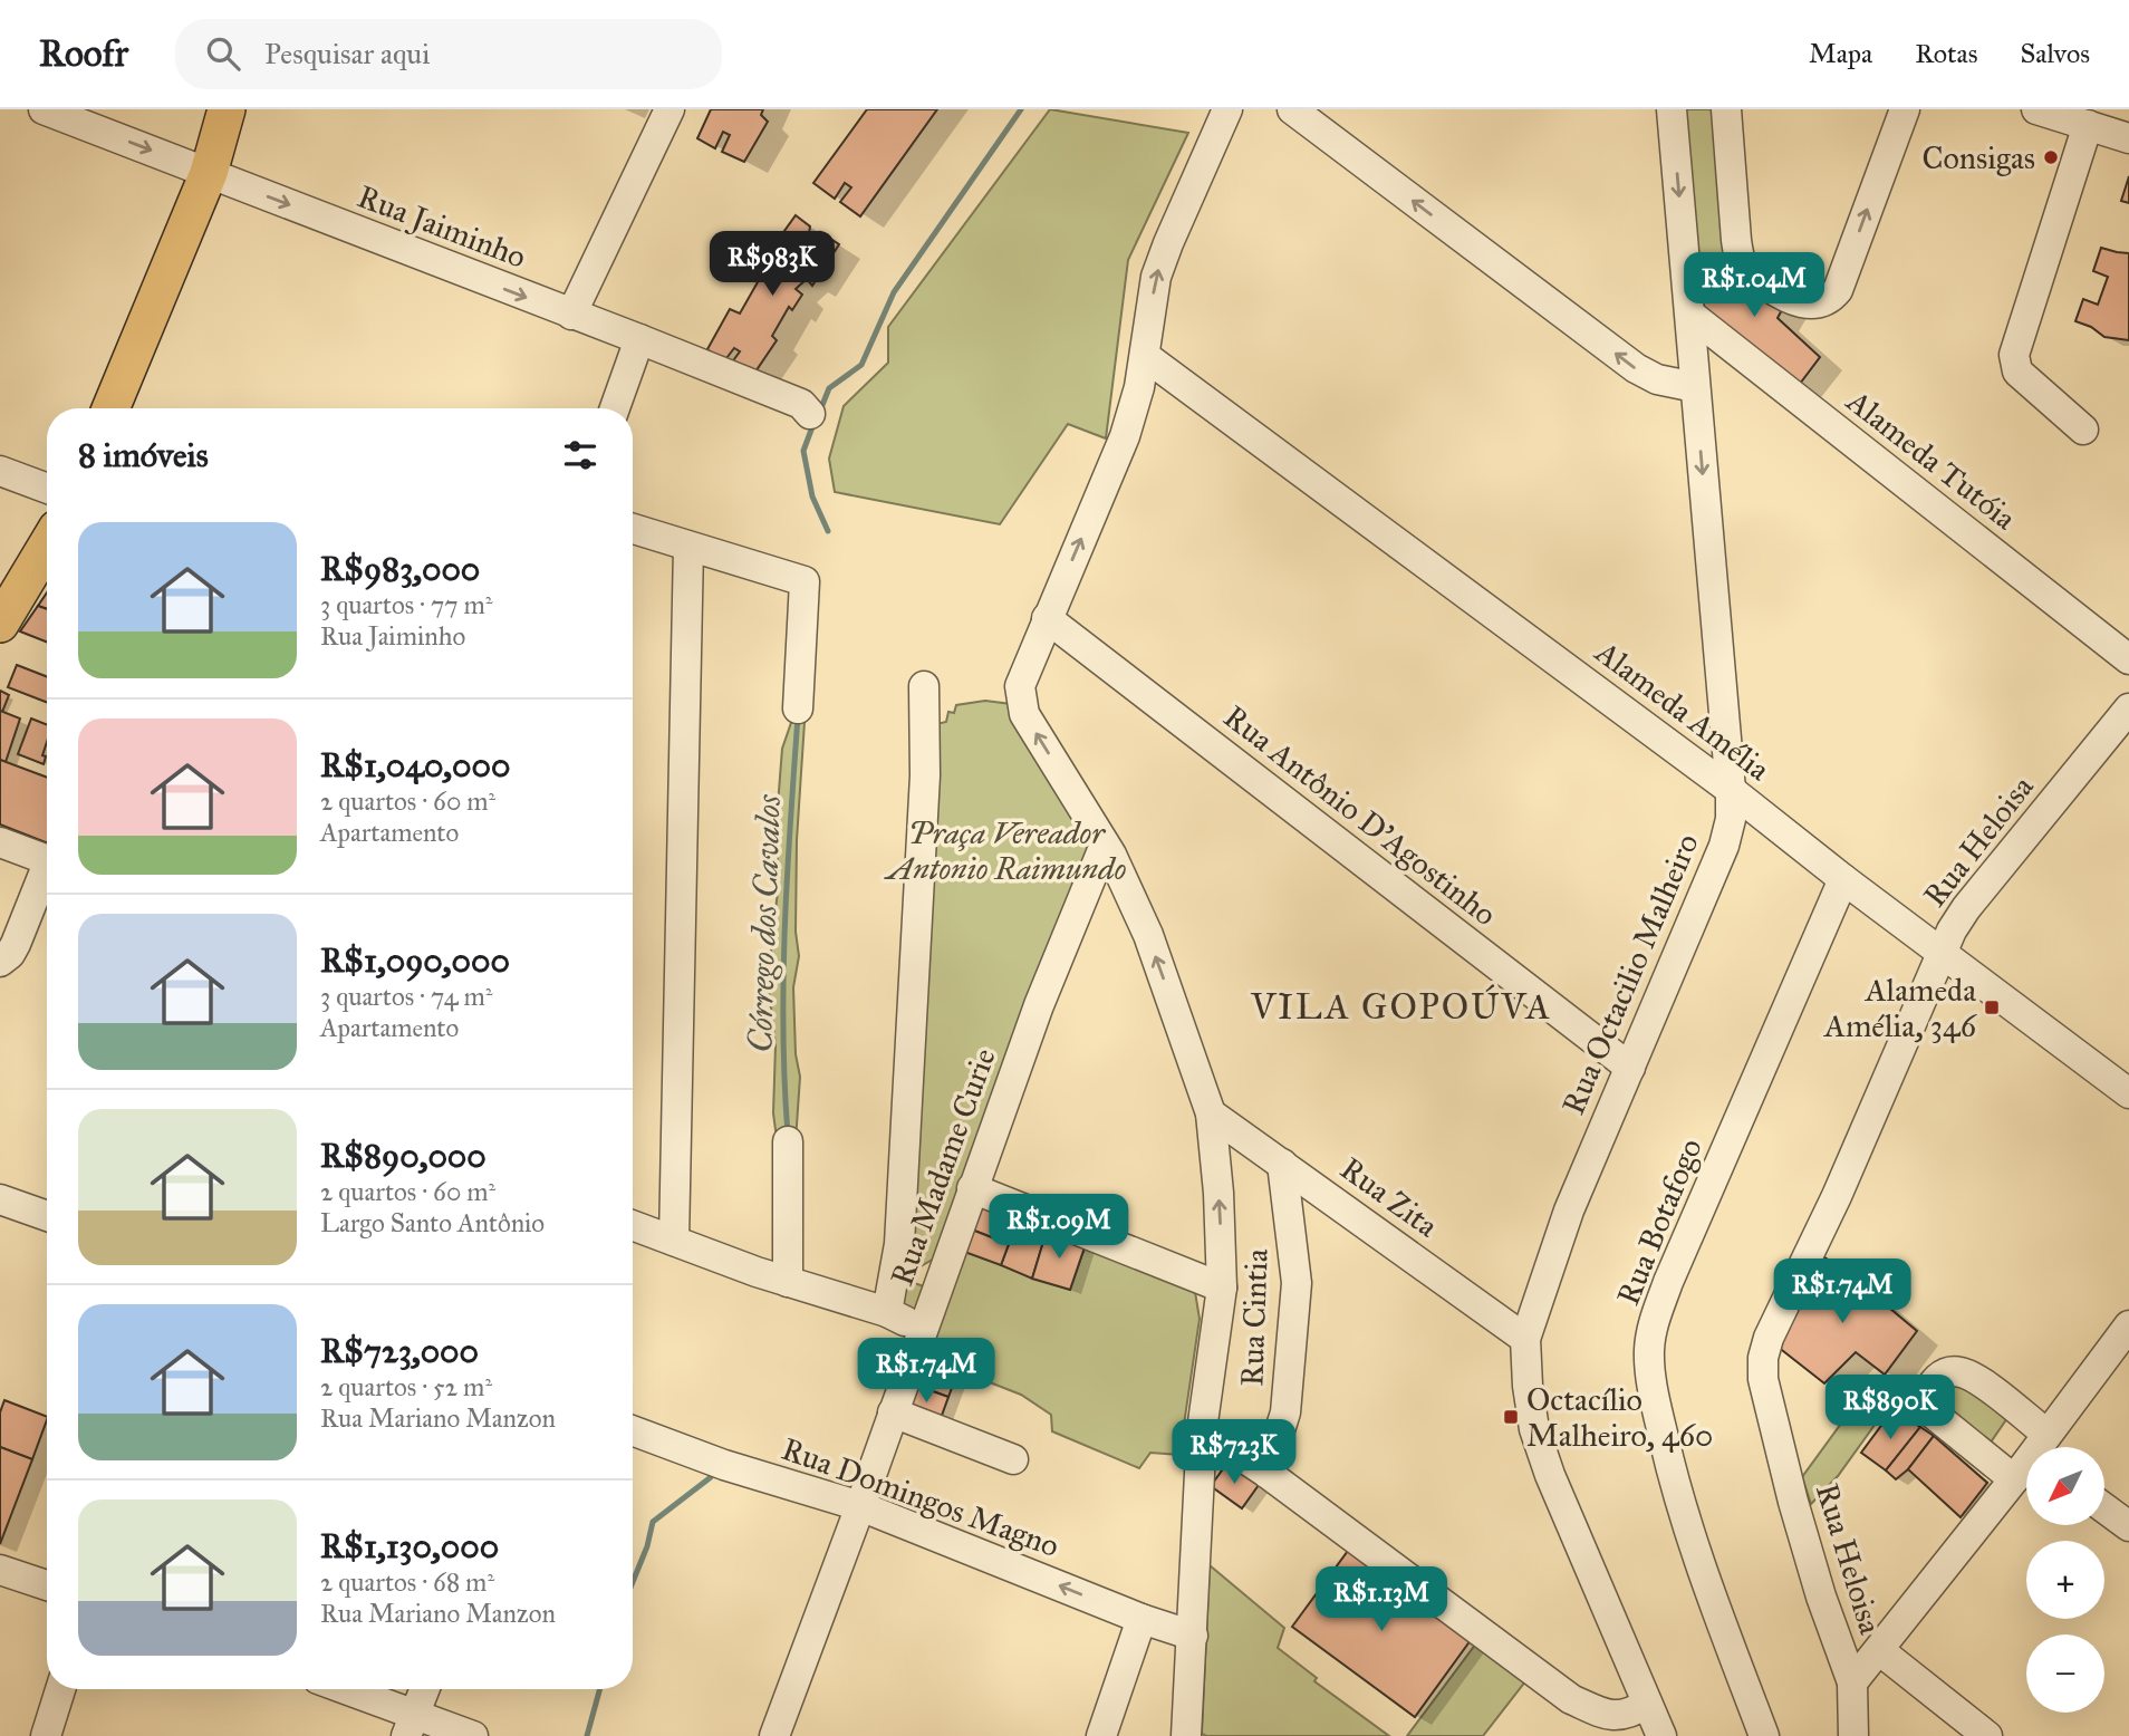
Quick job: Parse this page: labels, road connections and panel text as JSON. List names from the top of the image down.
{
  "streets": {
    "street": [
      "Rua Jaiminho",
      "Alameda Tutóia",
      "Alameda Amélia",
      "Rua Antônio D'Agostinho",
      "Rua Heloisa",
      "Rua Octacilio Malheiro",
      "Rua Madame Curie",
      "Rua Zita",
      "Rua Botafogo",
      "Rua Cintia",
      "Rua Domingos Magno"
    ]
  },
  "crossings": [
    ["Alameda Tutóia", "Rua Octacilio Malheiro"],
    ["Alameda Amélia", "Rua Heloisa"],
    ["Alameda Amélia", "Rua Octacilio Malheiro"],
    ["Alameda Amélia", "Rua Botafogo"],
    ["Rua Antônio D'Agostinho", "Rua Octacilio Malheiro"],
    ["Rua Octacilio Malheiro", "Rua Zita"],
    ["Rua Madame Curie", "Rua Domingos Magno"],
    ["Rua Zita", "Rua Cintia"]
  ],
  "one_way": ["Rua Jaiminho", "Rua Octacilio Malheiro"],
  "districts": ["VILA GOPOÚVA"],
  "water": ["Córrego dos Cavalos"],
  "parks": ["Praça Vereador Antonio Raimundo"],
  "places": {
    "other": ["Consigas"],
    "transit": ["Alameda Amélia, 346", "Octacílio Malheiro, 460"]
  },
  "north": "bottom left",
  "page": {
    "header": "Roofr",
    "search": "Pesquisar aqui",
    "nav": ["Mapa", "Rotas", "Salvos"],
    "price": [
      "R$983K",
      "R$1.04M",
      "R$1.09M",
      "R$1.74M",
      "R$1.74M",
      "R$890K",
      "R$723K",
      "R$1.13M"
    ],
    "heading": "8 imóveis",
    "list": [
      {
        "name": "R$983,000",
        "note": "3 quartos · 77 m² · Rua Jaiminho"
      },
      {
        "name": "R$1,040,000",
        "note": "2 quartos · 60 m² · Apartamento"
      },
      {
        "name": "R$1,090,000",
        "note": "3 quartos · 74 m² · Apartamento"
      },
      {
        "name": "R$890,000",
        "note": "2 quartos · 60 m² · Largo Santo Antônio"
      },
      {
        "name": "R$723,000",
        "note": "2 quartos · 52 m² · Rua Mariano Manzon"
      },
      {
        "name": "R$1,130,000",
        "note": "2 quartos · 68 m² · Rua Mariano Manzon"
      }
    ],
    "map_buttons": ["+", "−"]
  }
}
